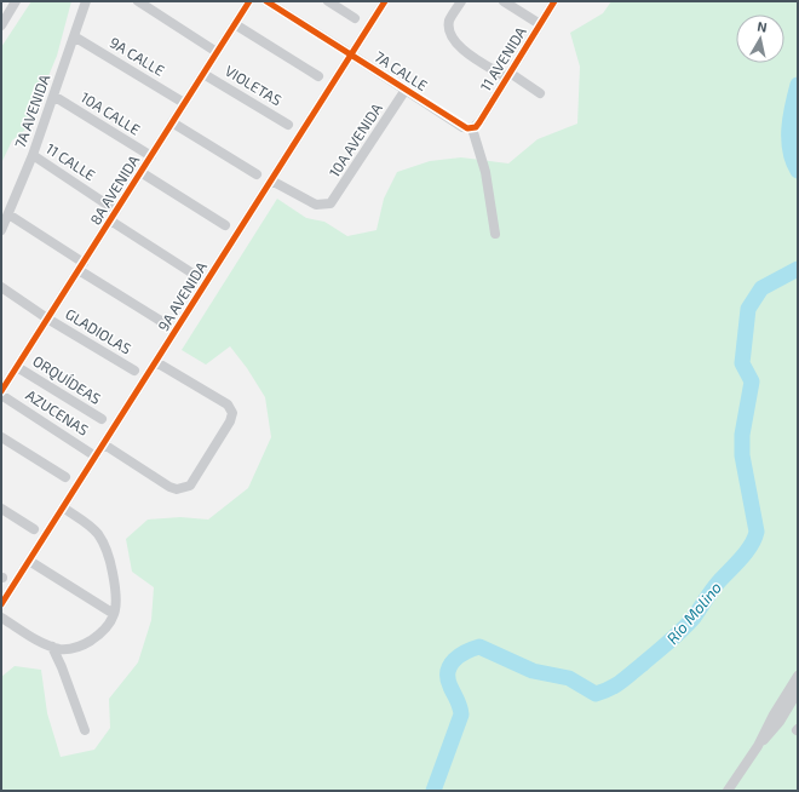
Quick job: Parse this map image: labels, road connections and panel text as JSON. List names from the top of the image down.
{
  "streets": {
    "street": [
      "9A CALLE",
      "11 AVENIDA",
      "7A CALLE",
      "VIOLETAS",
      "7A AVENIDA",
      "10A CALLE",
      "10A AVENIDA",
      "11 CALLE",
      "8A AVENIDA",
      "9A AVENIDA",
      "GLADIOLAS",
      "ORQUÍDEAS",
      "AZUCENAS"
    ]
  },
  "crossings": [
    ["9A CALLE", "7A AVENIDA"],
    ["9A CALLE", "8A AVENIDA"],
    ["11 AVENIDA", "7A CALLE"],
    ["7A CALLE", "10A AVENIDA"],
    ["7A CALLE", "9A AVENIDA"],
    ["VIOLETAS", "8A AVENIDA"],
    ["7A AVENIDA", "10A CALLE"],
    ["7A AVENIDA", "11 CALLE"],
    ["10A CALLE", "8A AVENIDA"],
    ["10A AVENIDA", "9A AVENIDA"],
    ["11 CALLE", "8A AVENIDA"],
    ["8A AVENIDA", "GLADIOLAS"],
    ["8A AVENIDA", "ORQUÍDEAS"],
    ["8A AVENIDA", "AZUCENAS"],
    ["9A AVENIDA", "AZUCENAS"]
  ],
  "water": ["Río Molino"],
  "north": "top"
}
